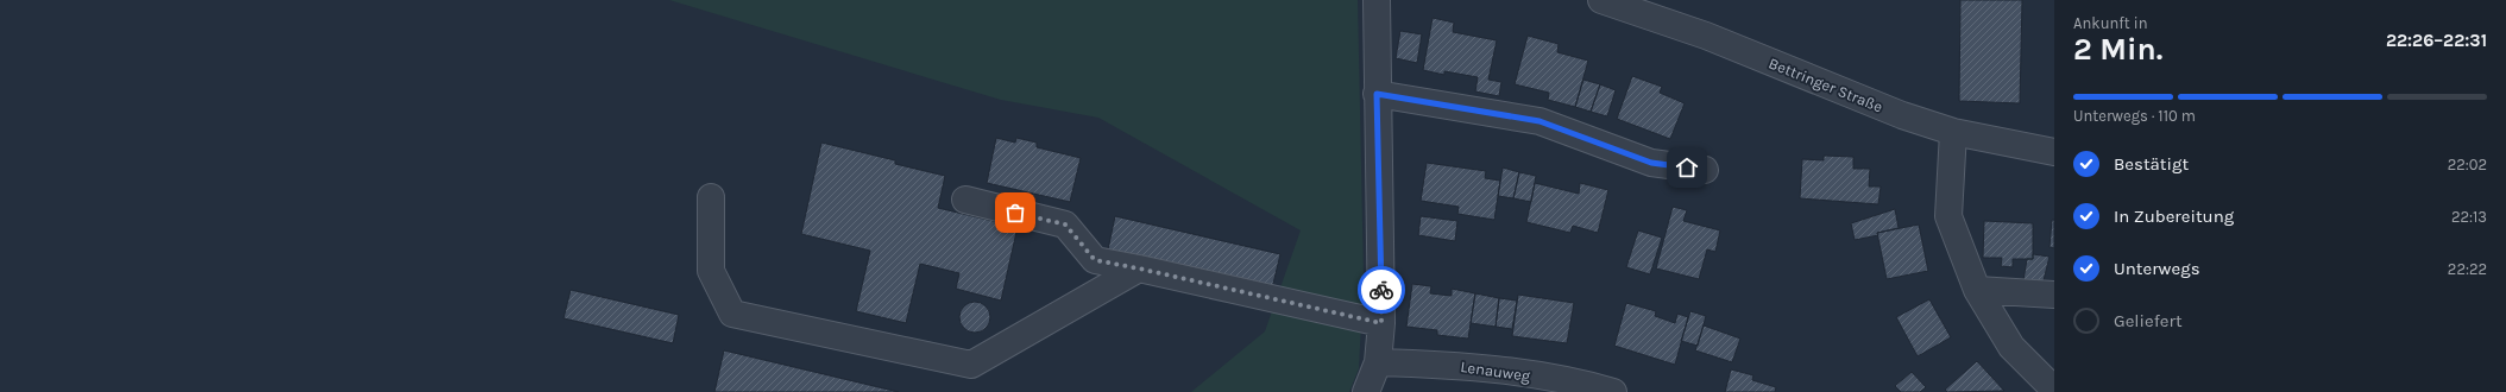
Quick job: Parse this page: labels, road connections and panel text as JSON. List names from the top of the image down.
{
  "streets": {
    "street": ["Bettringer Straße", "Lenauweg"]
  },
  "page": {
    "heading": ["2 Min.", "Ankunft in", "22:26–22:31"],
    "bar": "Unterwegs · 110 m",
    "list": [
      ["Bestätigt", "22:02"],
      ["In Zubereitung", "22:13"],
      ["Unterwegs", "22:22"],
      "Geliefert"
    ]
  }
}
